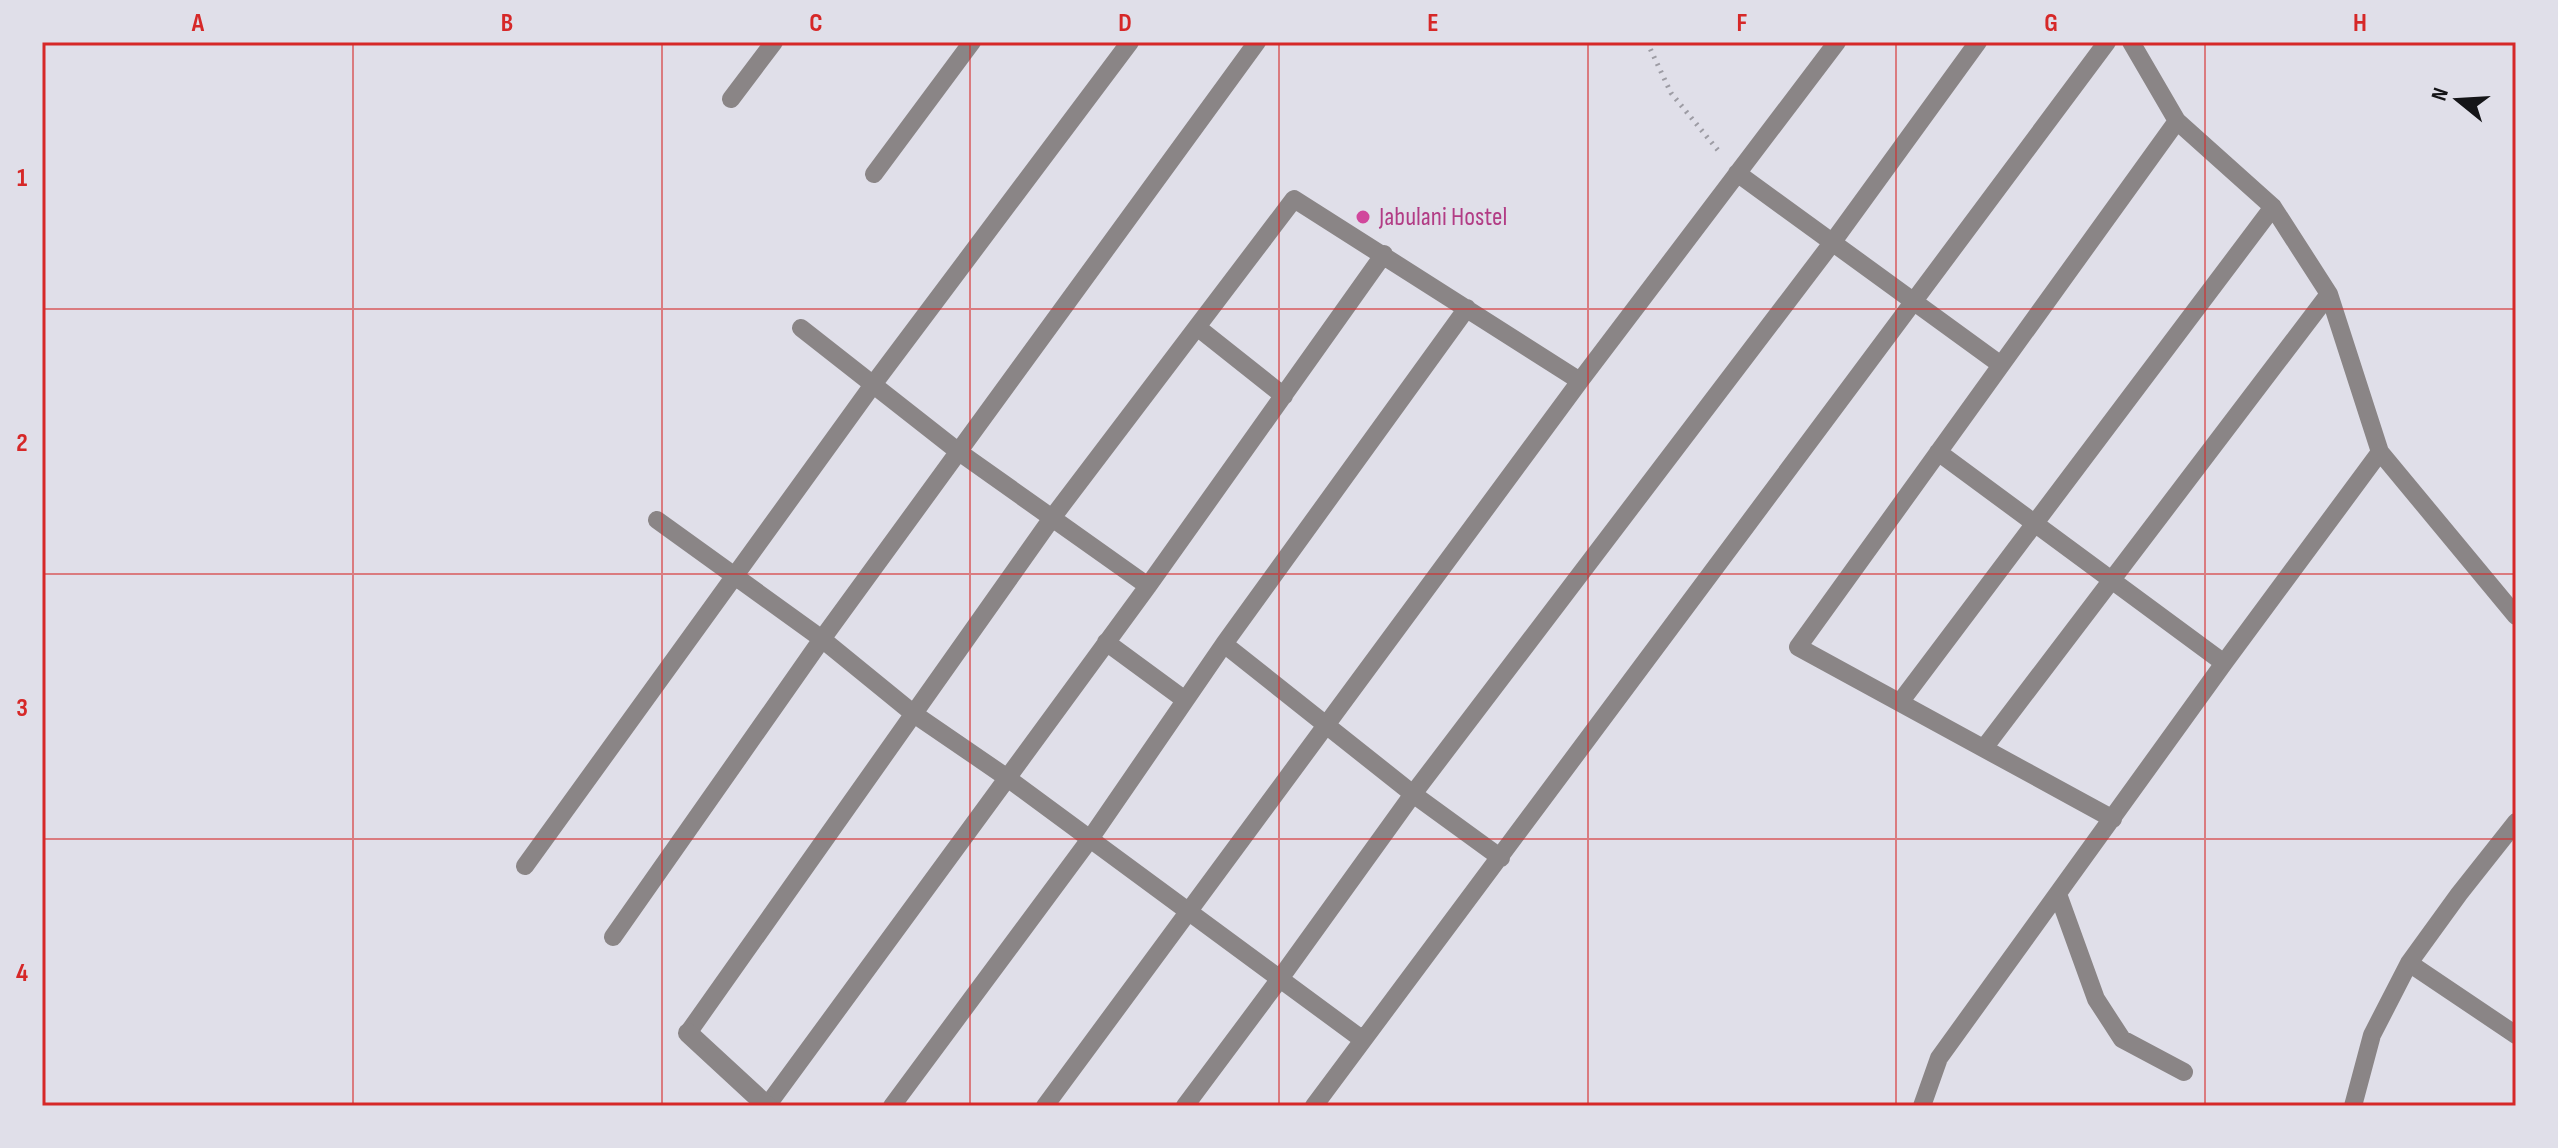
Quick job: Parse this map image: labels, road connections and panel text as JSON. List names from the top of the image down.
{
  "places": ["Jabulani Hostel"],
  "north": "left",
  "grid": {
    "columns": [
      "A",
      "B",
      "C",
      "D",
      "E",
      "F",
      "G",
      "H"
    ],
    "rows": [
      "1",
      "2",
      "3",
      "4"
    ]
  }
}
